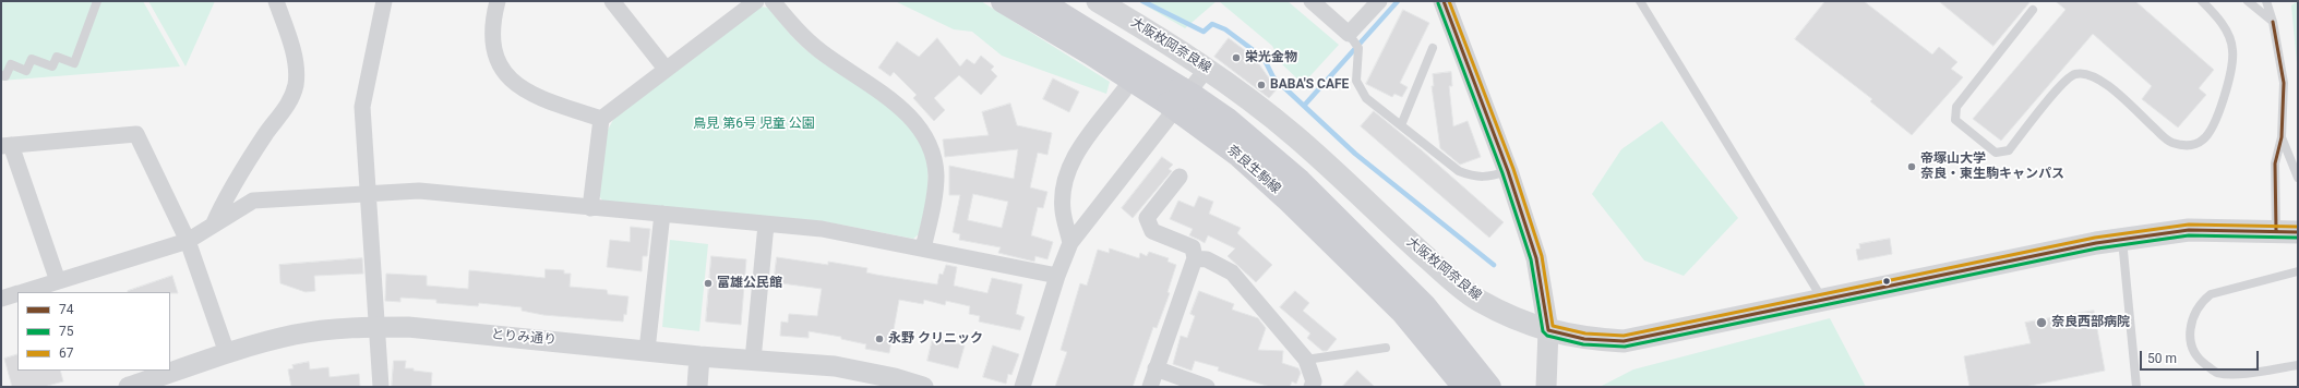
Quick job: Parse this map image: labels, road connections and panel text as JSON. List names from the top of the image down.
{
  "streets": {
    "main road": ["大阪枚岡奈良線", "奈良生駒線"],
    "street": ["とりみ通り"]
  },
  "parks": ["鳥見 第6号 児童 公園"],
  "places": [
    "栄光金物",
    "BABA'S CAFE",
    "帝塚山大学 奈良・東生駒キャンパス",
    "富雄公民館",
    "奈良西部病院",
    "永野 クリニック"
  ],
  "lines": ["transit line 74", "transit line 67", "transit line 75"],
  "legend": ["74", "75", "67"],
  "scale_bar": "50 m"
}
